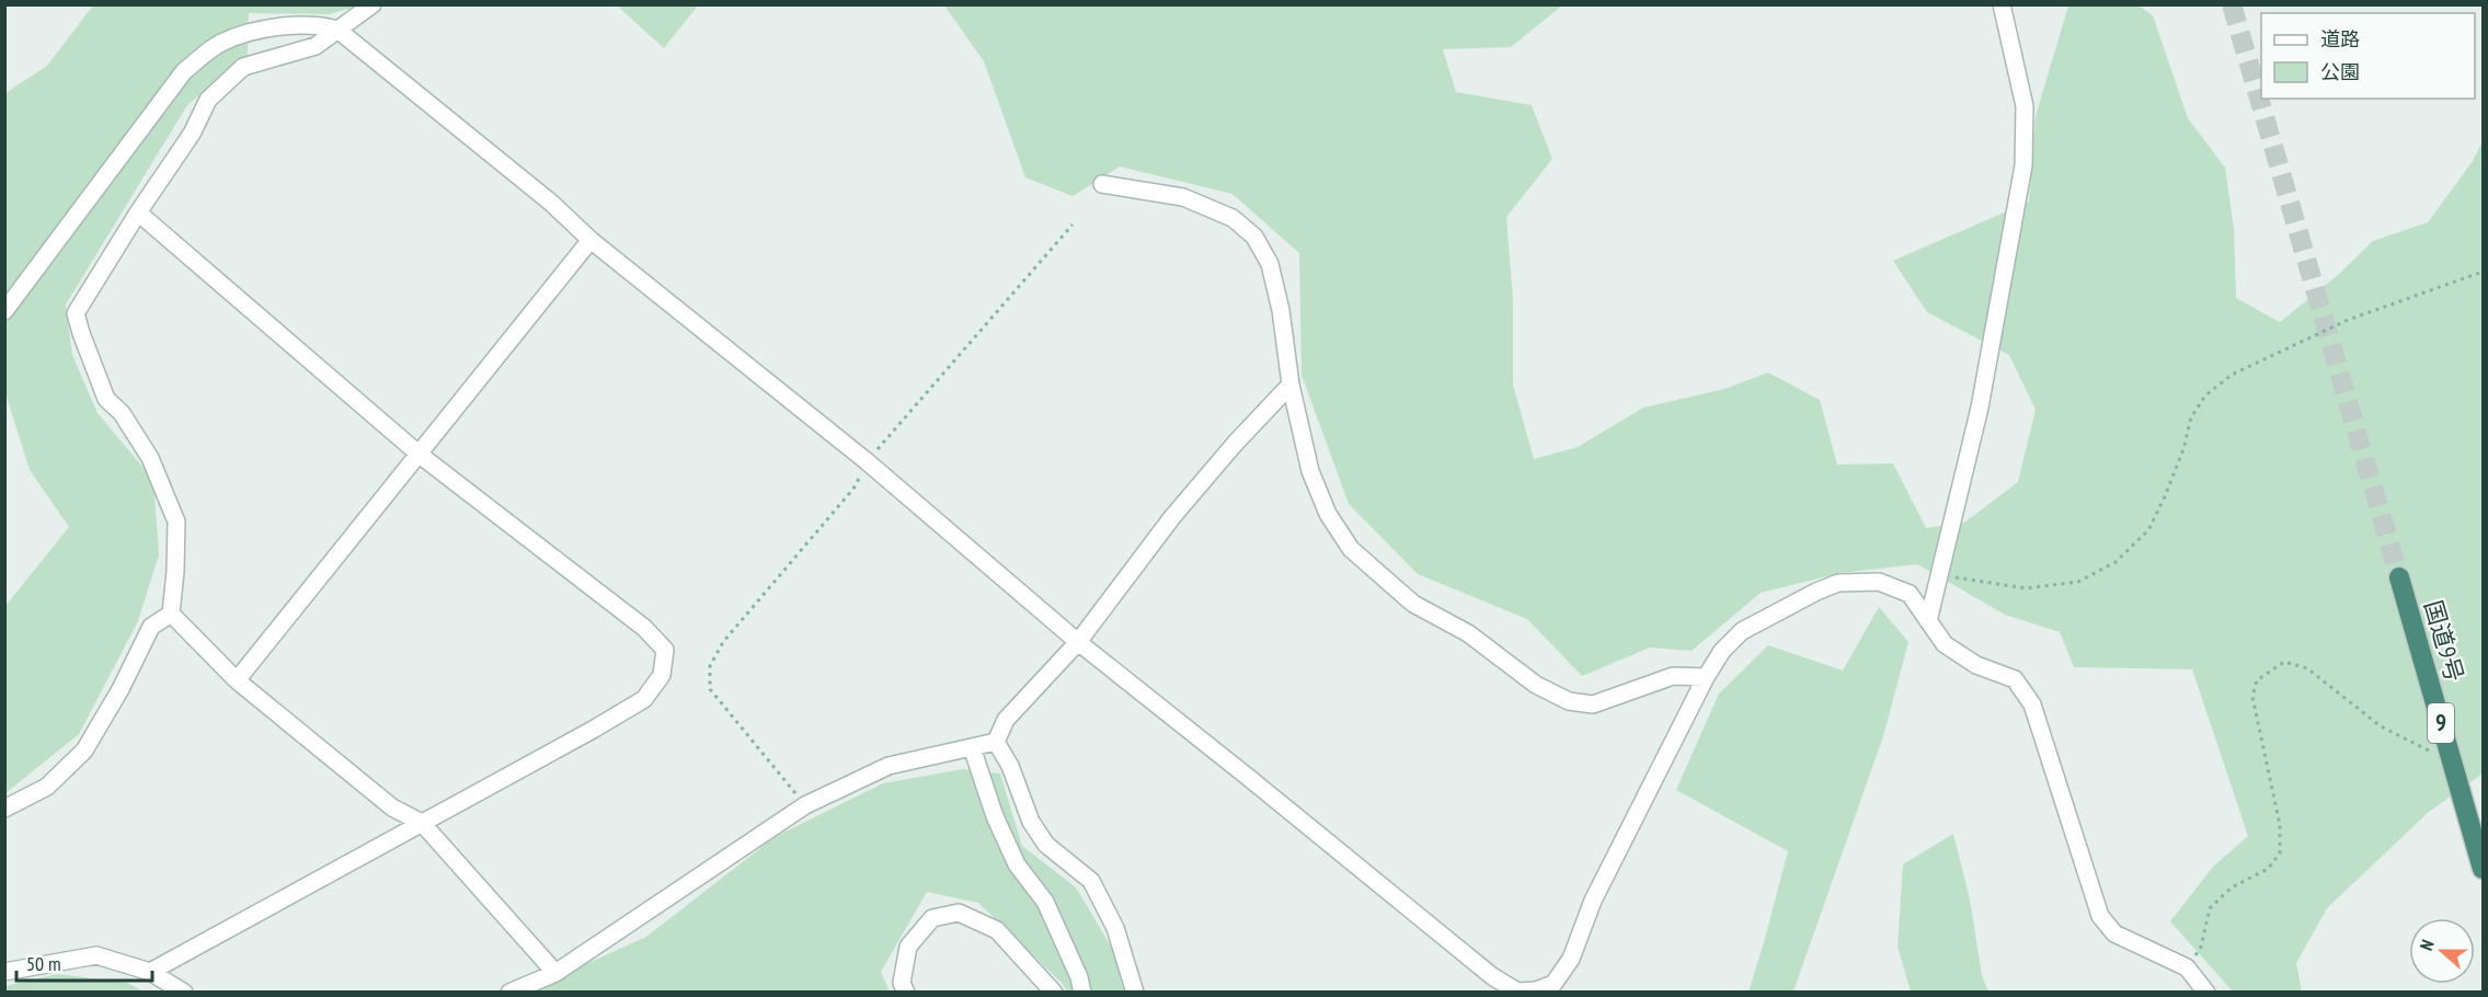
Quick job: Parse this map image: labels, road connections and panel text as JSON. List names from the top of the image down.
{
  "streets": {
    "highway": ["国道9号", "9"]
  },
  "legend": ["道路", "公園"],
  "scale_bar": "50 m",
  "north": "left"
}
